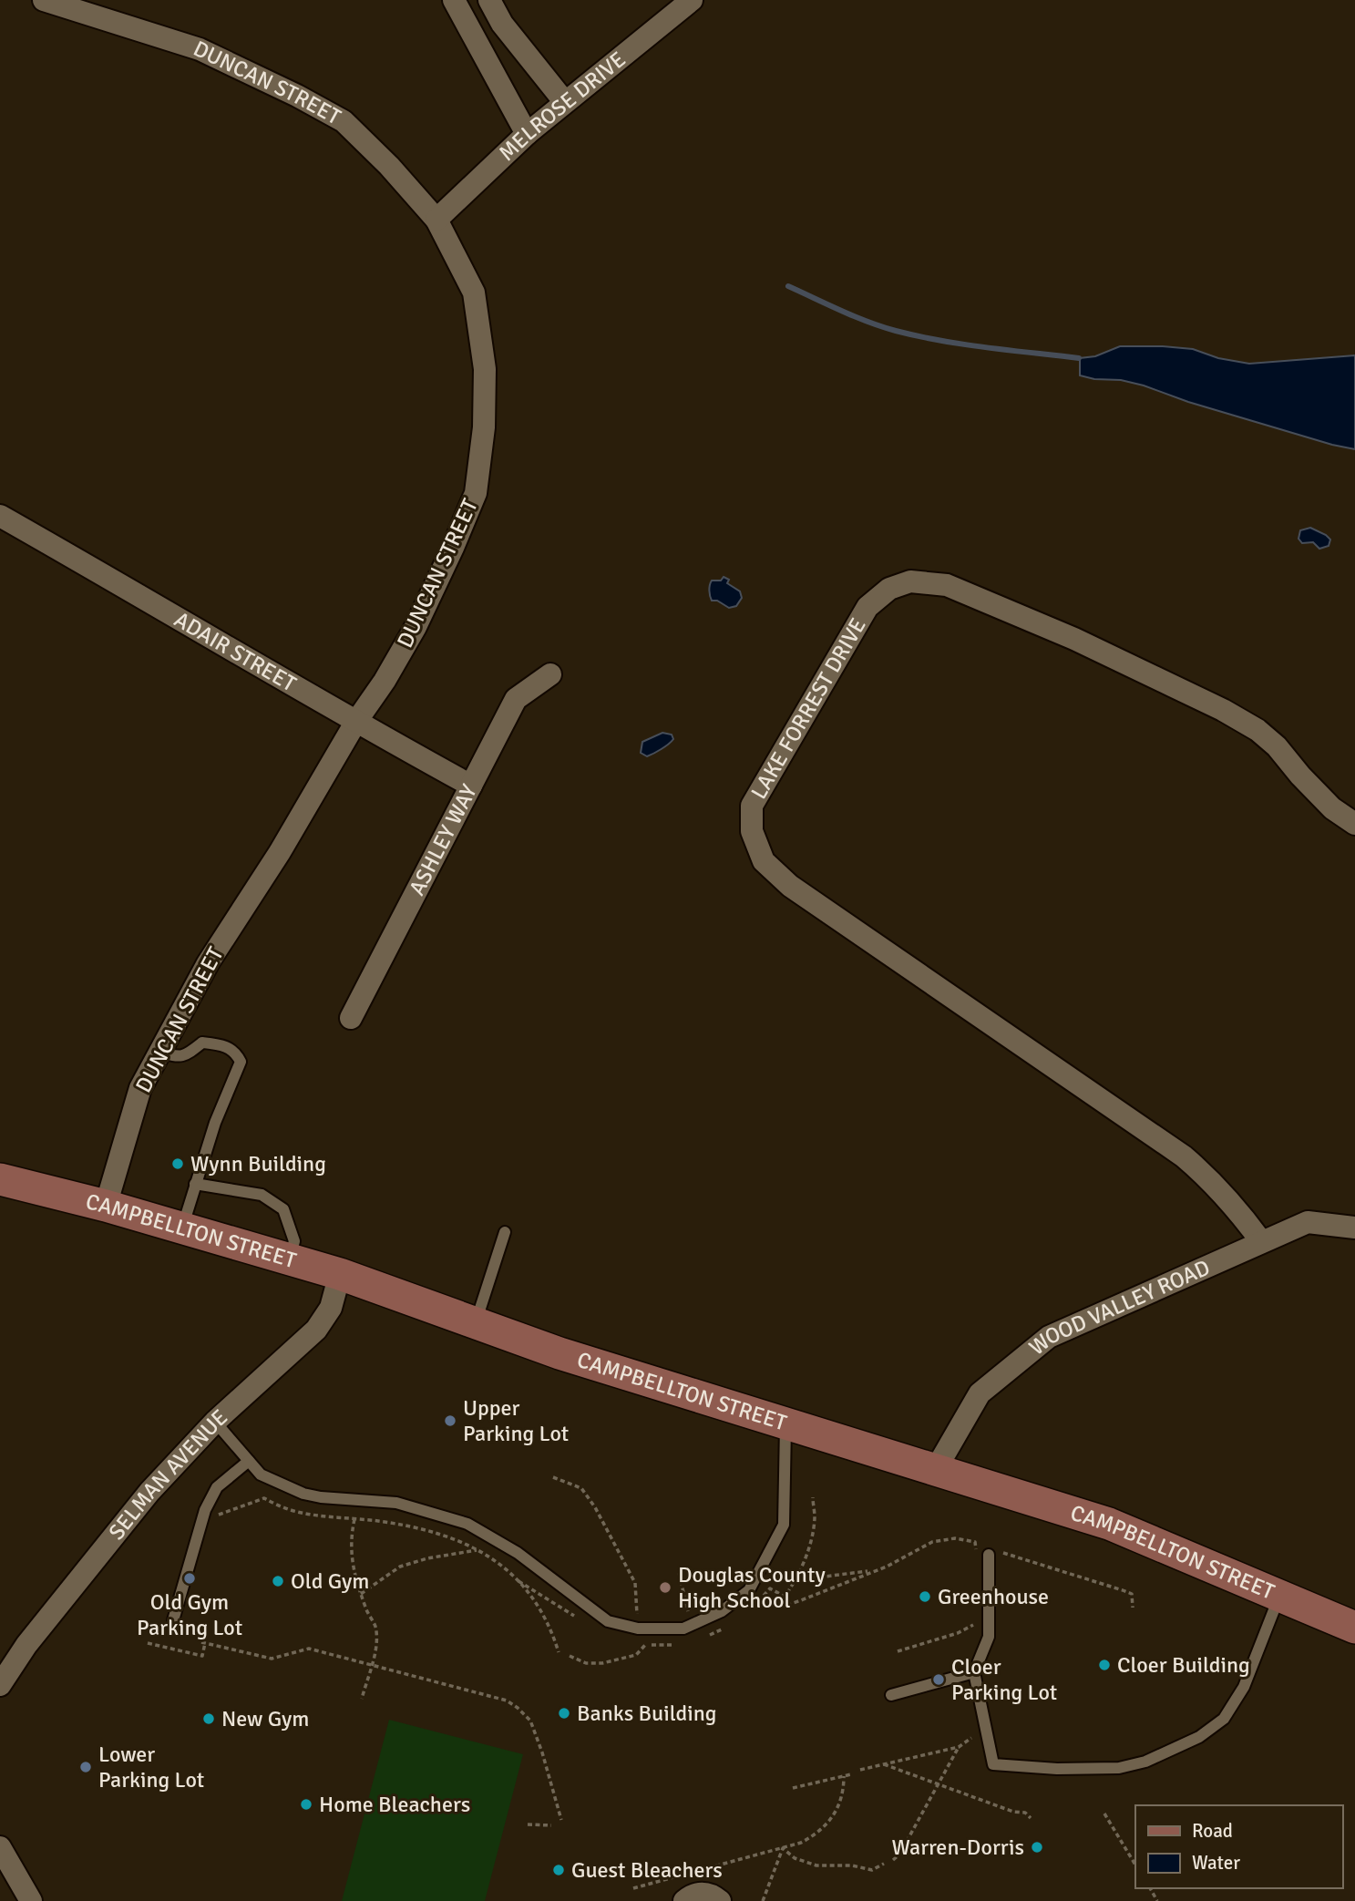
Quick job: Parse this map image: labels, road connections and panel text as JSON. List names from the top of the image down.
{
  "streets": {
    "main road": ["CAMPBELLTON STREET"],
    "street": [
      "DUNCAN STREET",
      "MELROSE DRIVE",
      "ADAIR STREET",
      "LAKE FORREST DRIVE",
      "ASHLEY WAY",
      "WOOD VALLEY ROAD",
      "SELMAN AVENUE"
    ]
  },
  "crossings": [
    ["DUNCAN STREET", "MELROSE DRIVE"],
    ["DUNCAN STREET", "ADAIR STREET"],
    ["DUNCAN STREET", "CAMPBELLTON STREET"],
    ["ADAIR STREET", "ASHLEY WAY"],
    ["LAKE FORREST DRIVE", "WOOD VALLEY ROAD"],
    ["CAMPBELLTON STREET", "WOOD VALLEY ROAD"],
    ["CAMPBELLTON STREET", "SELMAN AVENUE"]
  ],
  "places": [
    "Wynn Building",
    "Upper Parking Lot",
    "Old Gym Parking Lot",
    "Old Gym",
    "Douglas County High School",
    "Greenhouse",
    "Cloer Building",
    "Cloer Parking Lot",
    "Banks Building",
    "New Gym",
    "Lower Parking Lot",
    "Home Bleachers",
    "Warren-Dorris",
    "Guest Bleachers"
  ],
  "legend": ["Road", "Water"]
}
